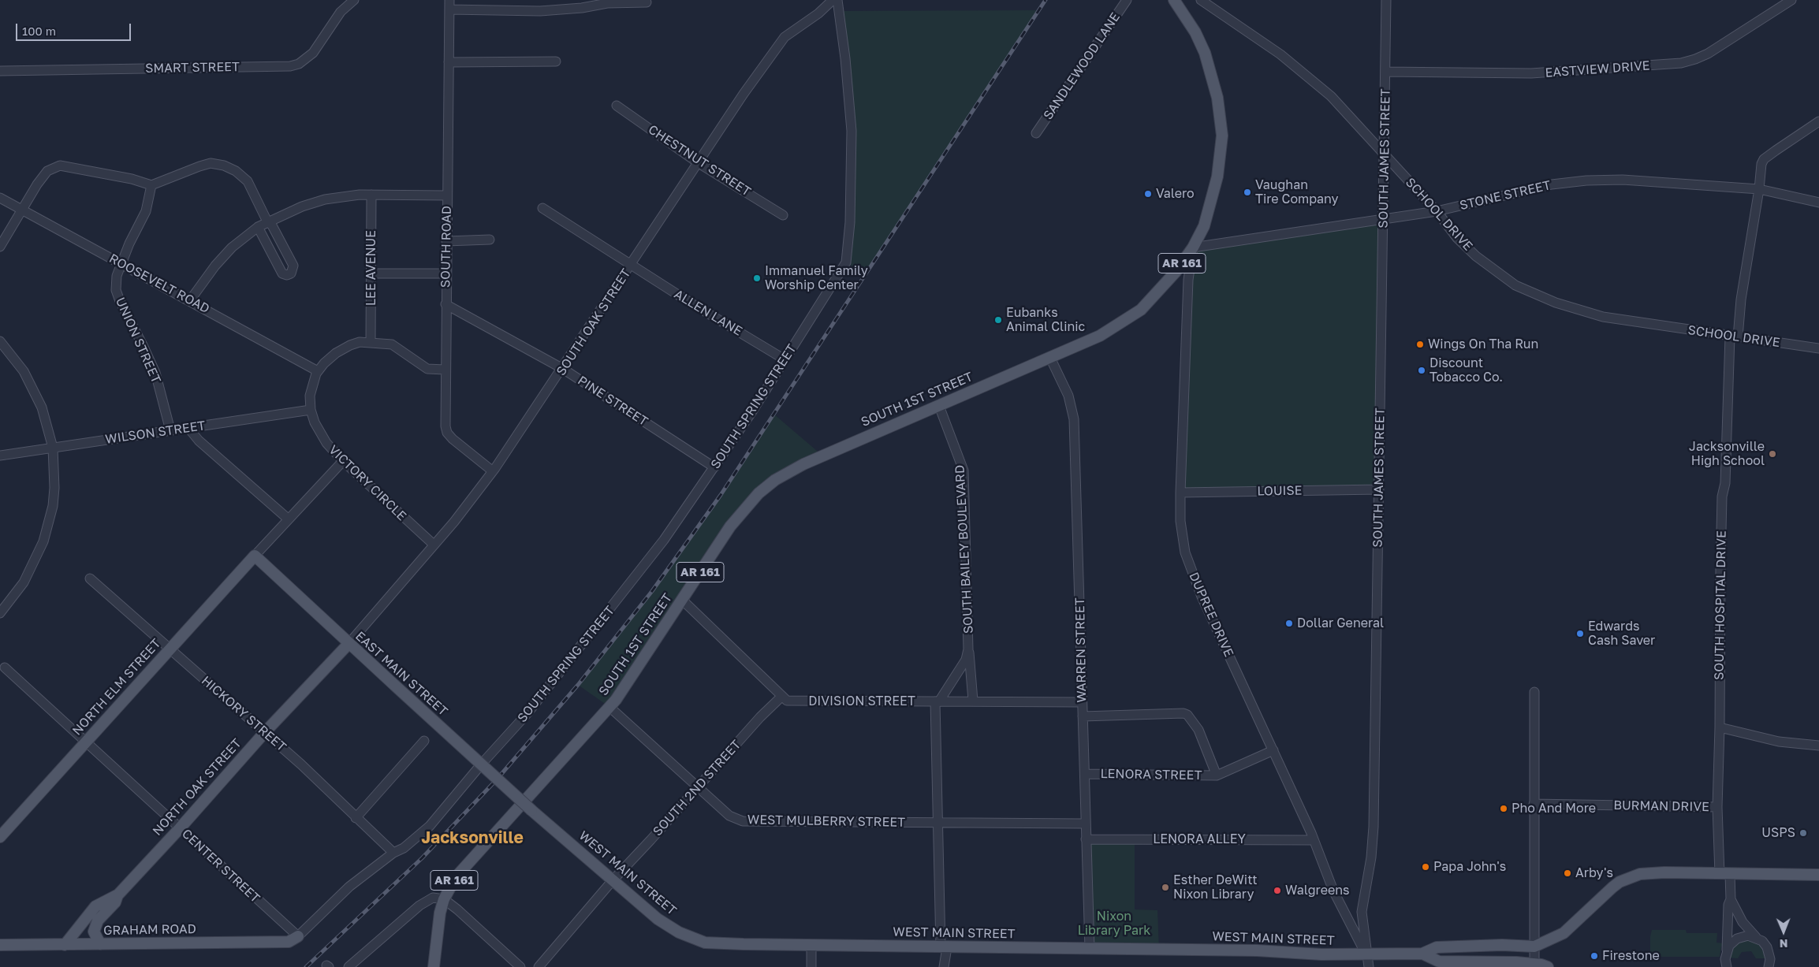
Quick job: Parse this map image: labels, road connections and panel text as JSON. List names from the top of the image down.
{
  "streets": {
    "main road": [
      "AR 161",
      "SOUTH 1ST STREET",
      "EAST MAIN STREET",
      "NORTH ELM STREET",
      "NORTH OAK STREET",
      "WEST MAIN STREET",
      "GRAHAM ROAD"
    ],
    "street": [
      "SANDLEWOOD LANE",
      "SMART STREET",
      "EASTVIEW DRIVE",
      "SOUTH JAMES STREET",
      "CHESTNUT STREET",
      "STONE STREET",
      "SCHOOL DRIVE",
      "SOUTH ROAD",
      "LEE AVENUE",
      "ROOSEVELT ROAD",
      "ALLEN LANE",
      "SOUTH OAK STREET",
      "UNION STREET",
      "PINE STREET",
      "SOUTH SPRING STREET",
      "WILSON STREET",
      "VICTORY CIRCLE",
      "LOUISE",
      "SOUTH BAILEY BOULEVARD",
      "SOUTH HOSPITAL DRIVE",
      "DUPREE DRIVE",
      "WARREN STREET",
      "DIVISION STREET",
      "HICKORY STREET",
      "LENORA STREET",
      "SOUTH 2ND STREET",
      "BURMAN DRIVE",
      "WEST MULBERRY STREET",
      "LENORA ALLEY",
      "CENTER STREET"
    ]
  },
  "crossings": [
    ["EASTVIEW DRIVE", "SOUTH JAMES STREET"],
    ["SOUTH JAMES STREET", "STONE STREET"],
    ["SOUTH JAMES STREET", "SCHOOL DRIVE"],
    ["SOUTH JAMES STREET", "LOUISE"],
    ["SOUTH JAMES STREET", "DUPREE DRIVE"],
    ["SOUTH JAMES STREET", "WEST MAIN STREET"],
    ["CHESTNUT STREET", "SOUTH OAK STREET"],
    ["STONE STREET", "SCHOOL DRIVE"],
    ["STONE STREET", "SOUTH 1ST STREET"],
    ["STONE STREET", "SOUTH HOSPITAL DRIVE"],
    ["STONE STREET", "DUPREE DRIVE"],
    ["SCHOOL DRIVE", "SOUTH HOSPITAL DRIVE"],
    ["SOUTH ROAD", "SOUTH OAK STREET"],
    ["SOUTH ROAD", "PINE STREET"],
    ["SOUTH ROAD", "VICTORY CIRCLE"],
    ["AR 161", "SOUTH 1ST STREET"],
    ["LEE AVENUE", "VICTORY CIRCLE"],
    ["ROOSEVELT ROAD", "UNION STREET"],
    ["ROOSEVELT ROAD", "VICTORY CIRCLE"],
    ["ALLEN LANE", "SOUTH OAK STREET"],
    ["ALLEN LANE", "SOUTH SPRING STREET"],
    ["SOUTH OAK STREET", "PINE STREET"],
    ["SOUTH OAK STREET", "VICTORY CIRCLE"],
    ["SOUTH OAK STREET", "EAST MAIN STREET"],
    ["SOUTH OAK STREET", "NORTH OAK STREET"],
    ["UNION STREET", "WILSON STREET"],
    ["SOUTH 1ST STREET", "SOUTH BAILEY BOULEVARD"],
    ["SOUTH 1ST STREET", "DUPREE DRIVE"],
    ["SOUTH 1ST STREET", "WARREN STREET"],
    ["SOUTH 1ST STREET", "DIVISION STREET"],
    ["SOUTH 1ST STREET", "WEST MULBERRY STREET"],
    ["PINE STREET", "SOUTH SPRING STREET"],
    ["SOUTH SPRING STREET", "HICKORY STREET"],
    ["SOUTH SPRING STREET", "CENTER STREET"],
    ["SOUTH SPRING STREET", "GRAHAM ROAD"],
    ["WILSON STREET", "VICTORY CIRCLE"],
    ["LOUISE", "DUPREE DRIVE"],
    ["SOUTH BAILEY BOULEVARD", "DIVISION STREET"],
    ["SOUTH HOSPITAL DRIVE", "BURMAN DRIVE"],
    ["DUPREE DRIVE", "LENORA STREET"],
    ["DUPREE DRIVE", "LENORA ALLEY"],
    ["DUPREE DRIVE", "WEST MAIN STREET"],
    ["WARREN STREET", "DIVISION STREET"],
    ["WARREN STREET", "LENORA STREET"],
    ["WARREN STREET", "WEST MULBERRY STREET"],
    ["WARREN STREET", "LENORA ALLEY"],
    ["WARREN STREET", "WEST MAIN STREET"],
    ["EAST MAIN STREET", "NORTH ELM STREET"],
    ["EAST MAIN STREET", "NORTH OAK STREET"],
    ["EAST MAIN STREET", "WEST MAIN STREET"],
    ["NORTH ELM STREET", "HICKORY STREET"],
    ["NORTH ELM STREET", "CENTER STREET"],
    ["DIVISION STREET", "SOUTH 2ND STREET"],
    ["HICKORY STREET", "NORTH OAK STREET"],
    ["NORTH OAK STREET", "CENTER STREET"],
    ["NORTH OAK STREET", "GRAHAM ROAD"],
    ["SOUTH 2ND STREET", "WEST MULBERRY STREET"],
    ["SOUTH 2ND STREET", "WEST MAIN STREET"],
    ["CENTER STREET", "GRAHAM ROAD"]
  ],
  "districts": ["Jacksonville"],
  "parks": ["Nixon Library Park"],
  "places": [
    "Vaughan Tire Company",
    "Valero",
    "Immanuel Family Worship Center",
    "Eubanks Animal Clinic",
    "Wings On Tha Run",
    "Discount Tobacco Co.",
    "Jacksonville High School",
    "Dollar General",
    "Edwards Cash Saver",
    "Pho And More",
    "USPS",
    "Papa John's",
    "Arby's",
    "Esther DeWitt Nixon Library",
    "Walgreens",
    "Firestone"
  ],
  "scale_bar": "100 m",
  "north": "bottom"
}
